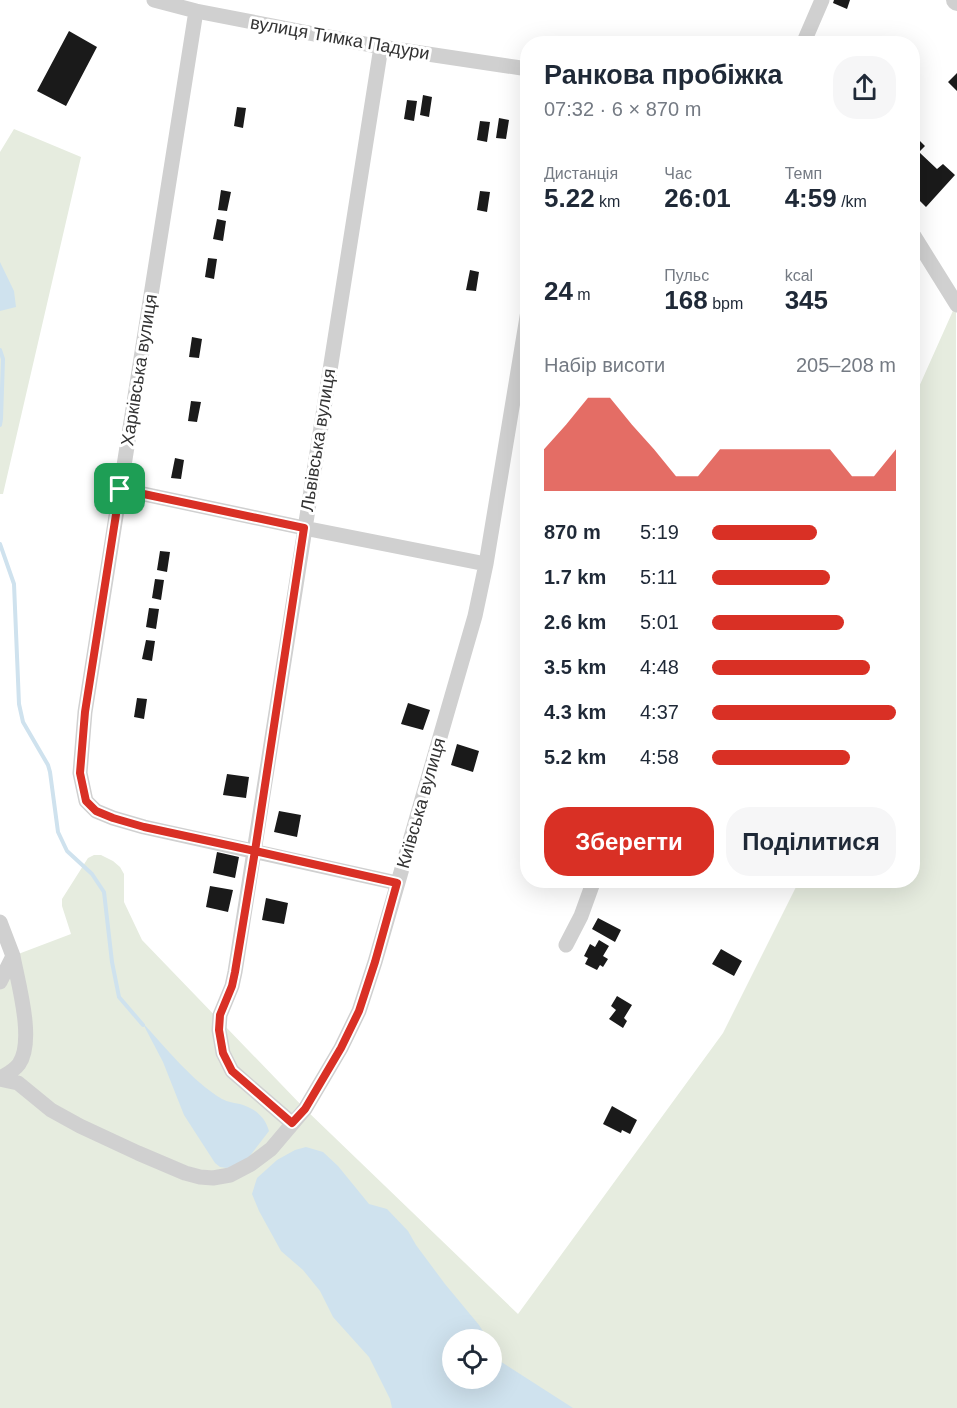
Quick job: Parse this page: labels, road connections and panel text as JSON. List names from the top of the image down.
{
  "streets": {
    "street": [
      "вулиця Тимка Падури",
      "Харківська вулиця",
      "Львівська вулиця",
      "Київська вулиця"
    ]
  },
  "crossings": [
    ["вулиця Тимка Падури", "Харківська вулиця"],
    ["вулиця Тимка Падури", "Львівська вулиця"],
    ["Харківська вулиця", "Львівська вулиця"],
    ["Львівська вулиця", "Київська вулиця"]
  ],
  "page": {
    "heading": ["Ранкова пробіжка", "07:32 · 6 × 870 m"],
    "stats": [
      ["Дистанція", "5.22 km"],
      ["Час", "26:01"],
      ["Темп", "4:59 /km"],
      ["24 m"],
      ["Пульс", "168 bpm"],
      ["kcal", "345"]
    ],
    "chart": ["Набір висоти", "205–208 m"],
    "list": [
      {
        "name": "870 m",
        "note": "5:19"
      },
      {
        "name": "1.7 km",
        "note": "5:11"
      },
      {
        "name": "2.6 km",
        "note": "5:01"
      },
      {
        "name": "3.5 km",
        "note": "4:48"
      },
      {
        "name": "4.3 km",
        "note": "4:37"
      },
      {
        "name": "5.2 km",
        "note": "4:58"
      }
    ],
    "buttons": ["Зберегти", "Поділитися"]
  }
}
